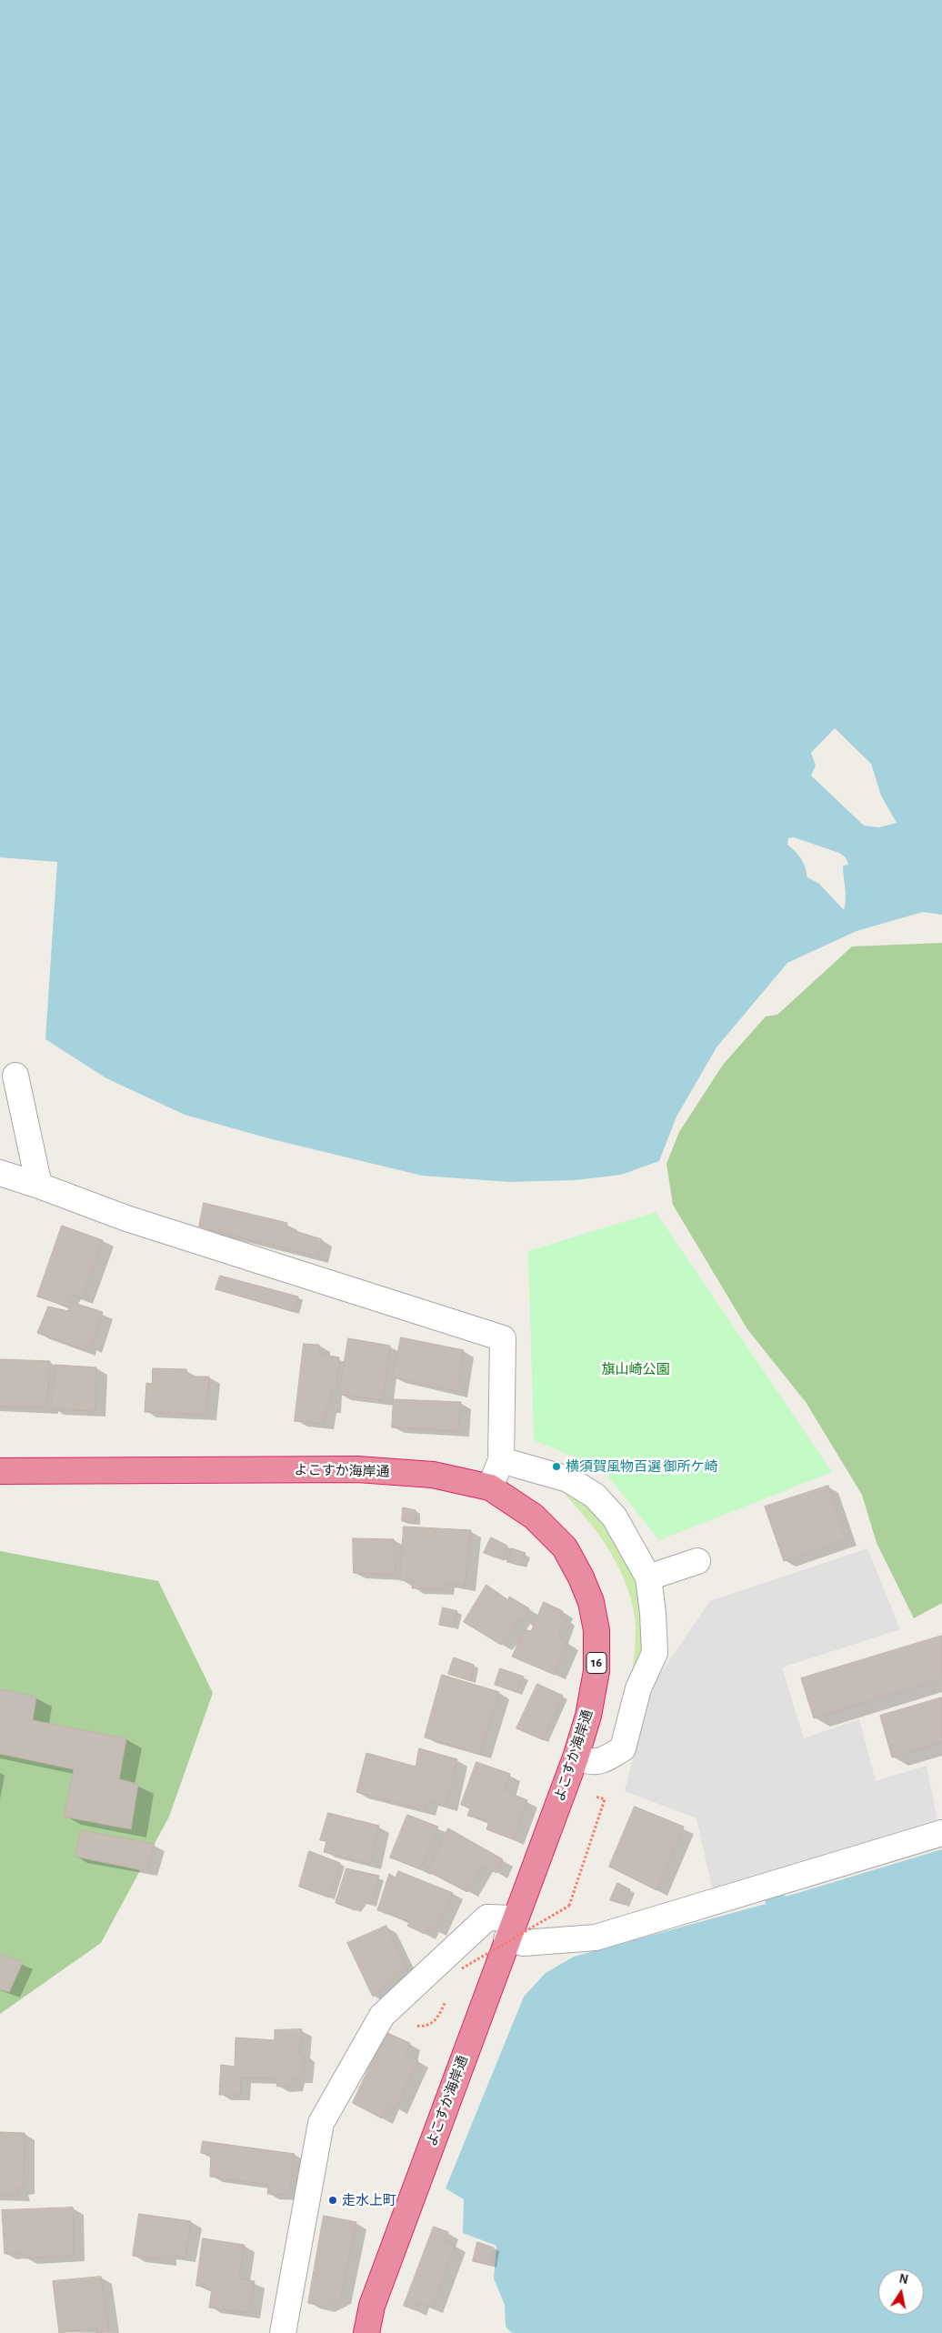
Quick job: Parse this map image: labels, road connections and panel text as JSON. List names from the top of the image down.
{
  "streets": {
    "highway": ["よこすか海岸通", "16"]
  },
  "parks": ["旗山崎公園"],
  "places": ["横須賀風物百選 御所ケ崎", "走水上町"],
  "north": "top"
}
